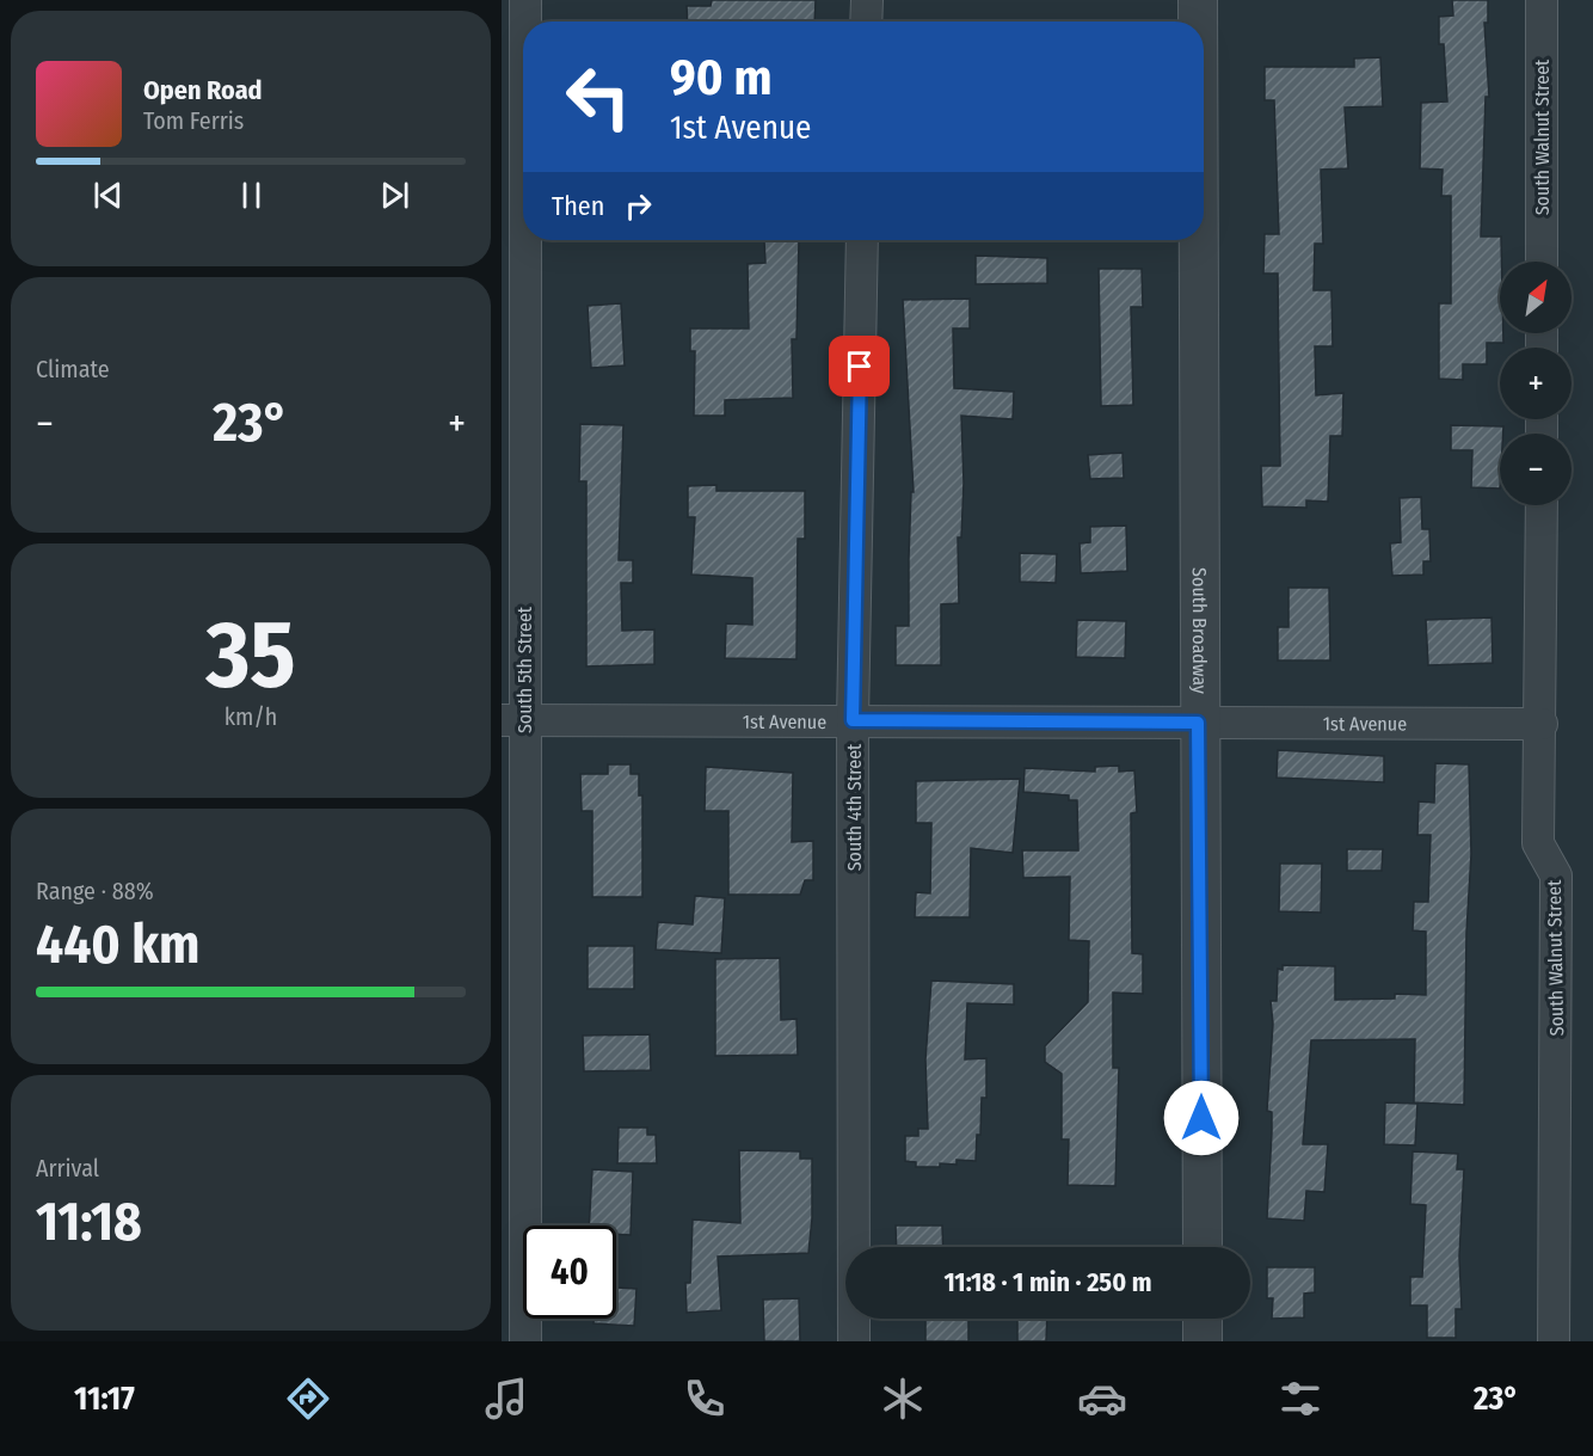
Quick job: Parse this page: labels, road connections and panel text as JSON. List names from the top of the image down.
{
  "streets": {
    "street": [
      "South Walnut Street",
      "South Broadway",
      "South 5th Street",
      "1st Avenue",
      "South 4th Street"
    ]
  },
  "crossings": [
    ["South Walnut Street", "1st Avenue"],
    ["South Broadway", "1st Avenue"],
    ["South 5th Street", "1st Avenue"],
    ["1st Avenue", "South 4th Street"]
  ],
  "north": "top right",
  "page": {
    "turn": ["90 m", "1st Avenue"],
    "song": ["Open Road", "Tom Ferris"],
    "then": "Then",
    "map_buttons": ["+", "−"],
    "tile": [
      "Climate",
      ["35", "km/h"],
      ["Range · 88%", "440 km"],
      ["Arrival", "11:18"]
    ],
    "heat": ["−", "23°", "+"],
    "limit": "40",
    "trip": "11:18 · 1 min · 250 m",
    "tabs": ["11:17", "23°"]
  }
}
